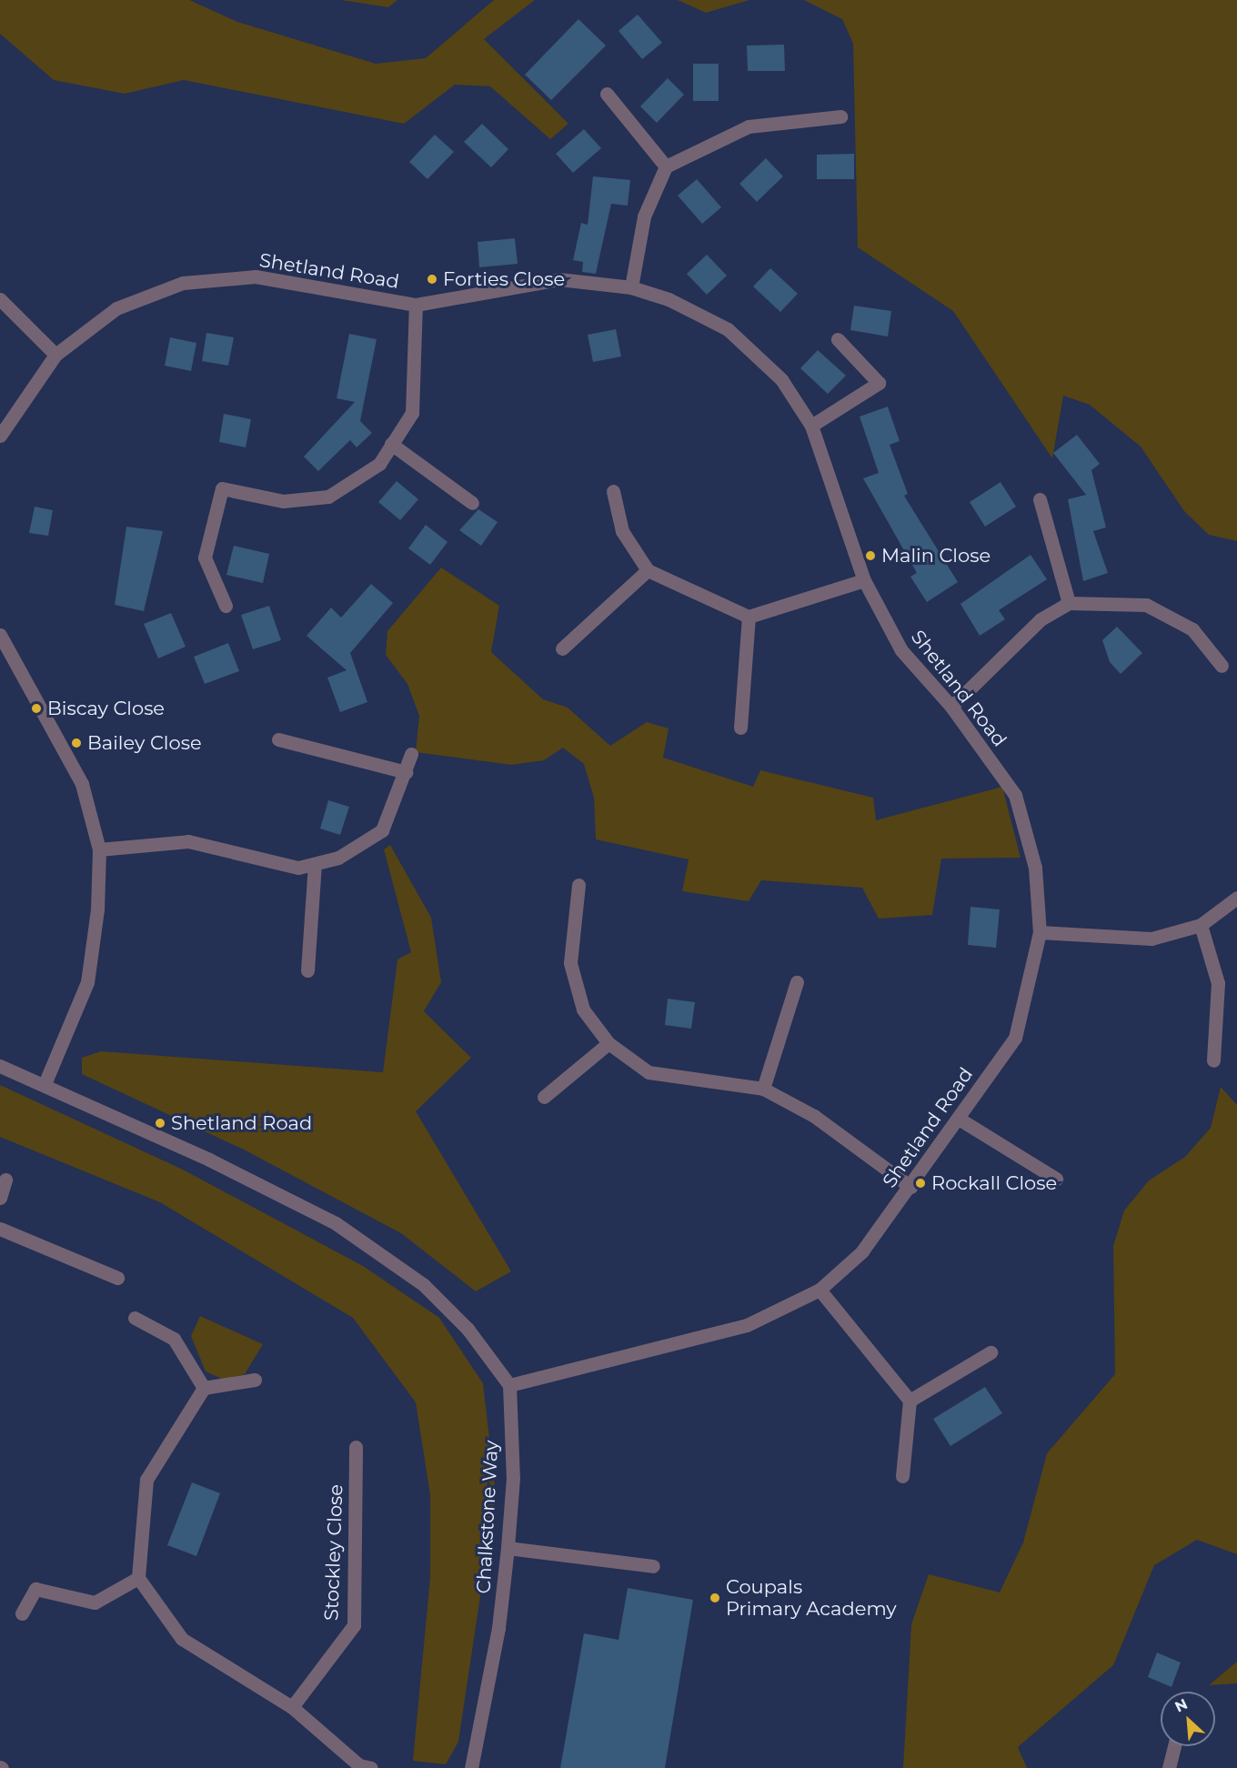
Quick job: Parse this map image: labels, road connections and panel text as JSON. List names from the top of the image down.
{
  "streets": {
    "street": ["Shetland Road", "Chalkstone Way", "Stockley Close"]
  },
  "crossings": [
    ["Shetland Road", "Chalkstone Way"]
  ],
  "places": [
    "Forties Close",
    "Malin Close",
    "Biscay Close",
    "Bailey Close",
    "Shetland Road",
    "Rockall Close",
    "Coupals Primary Academy"
  ],
  "north": "top left"
}
